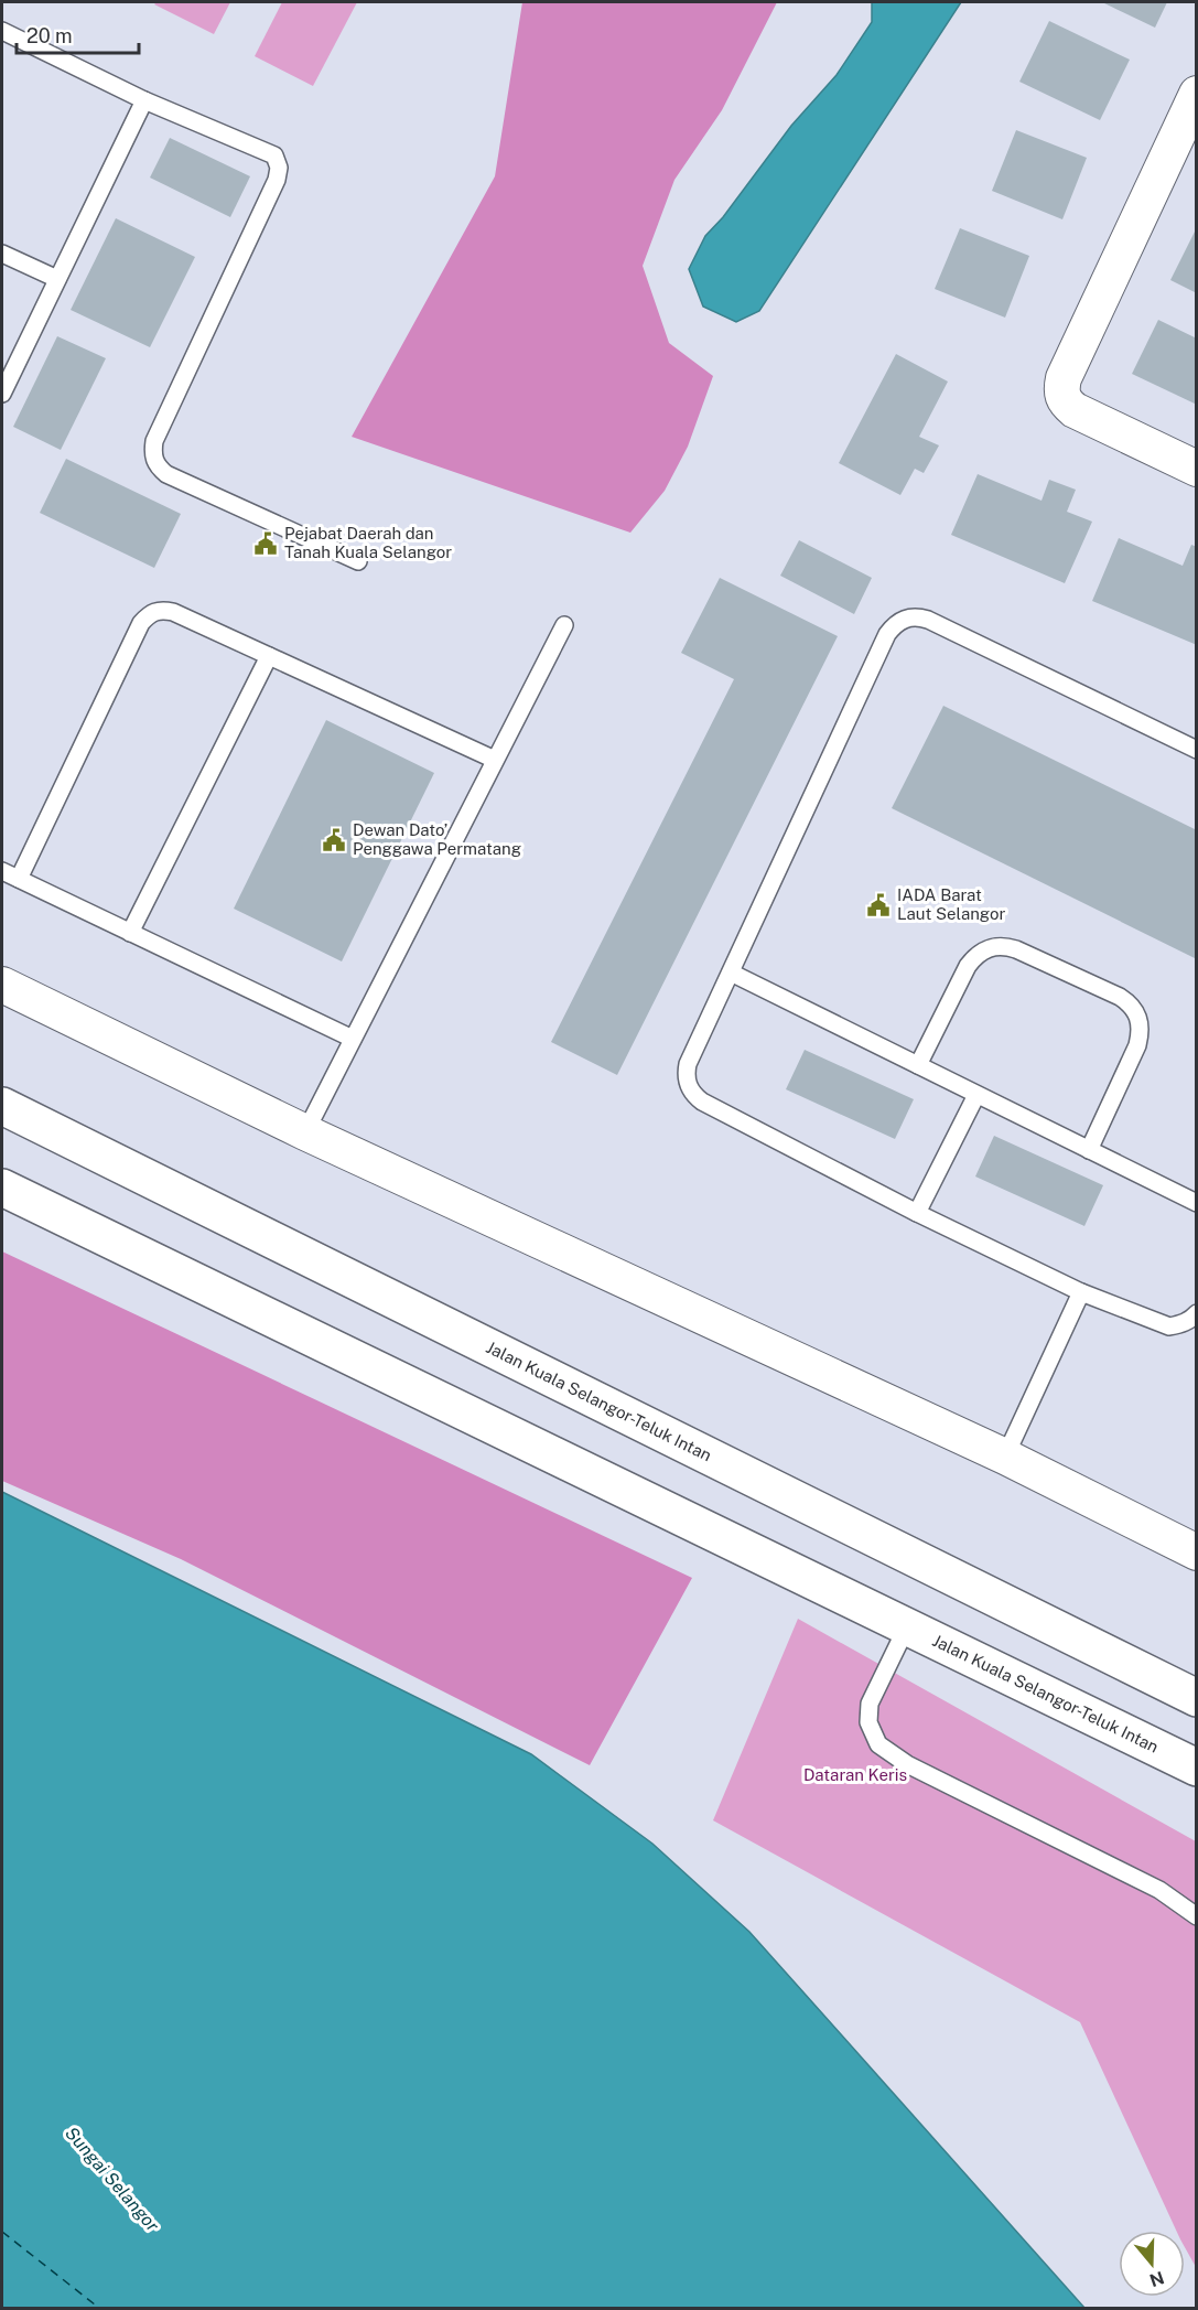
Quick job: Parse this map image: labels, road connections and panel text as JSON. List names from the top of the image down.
{
  "streets": {
    "highway": ["Jalan Kuala Selangor-Teluk Intan"]
  },
  "water": ["Sungai Selangor"],
  "parks": ["Dataran Keris"],
  "places": {
    "public building": ["Pejabat Daerah dan Tanah Kuala Selangor", "Dewan Dato’ Penggawa Permatang", "IADA Barat Laut Selangor"]
  },
  "scale_bar": "20 m",
  "north": "bottom"
}
